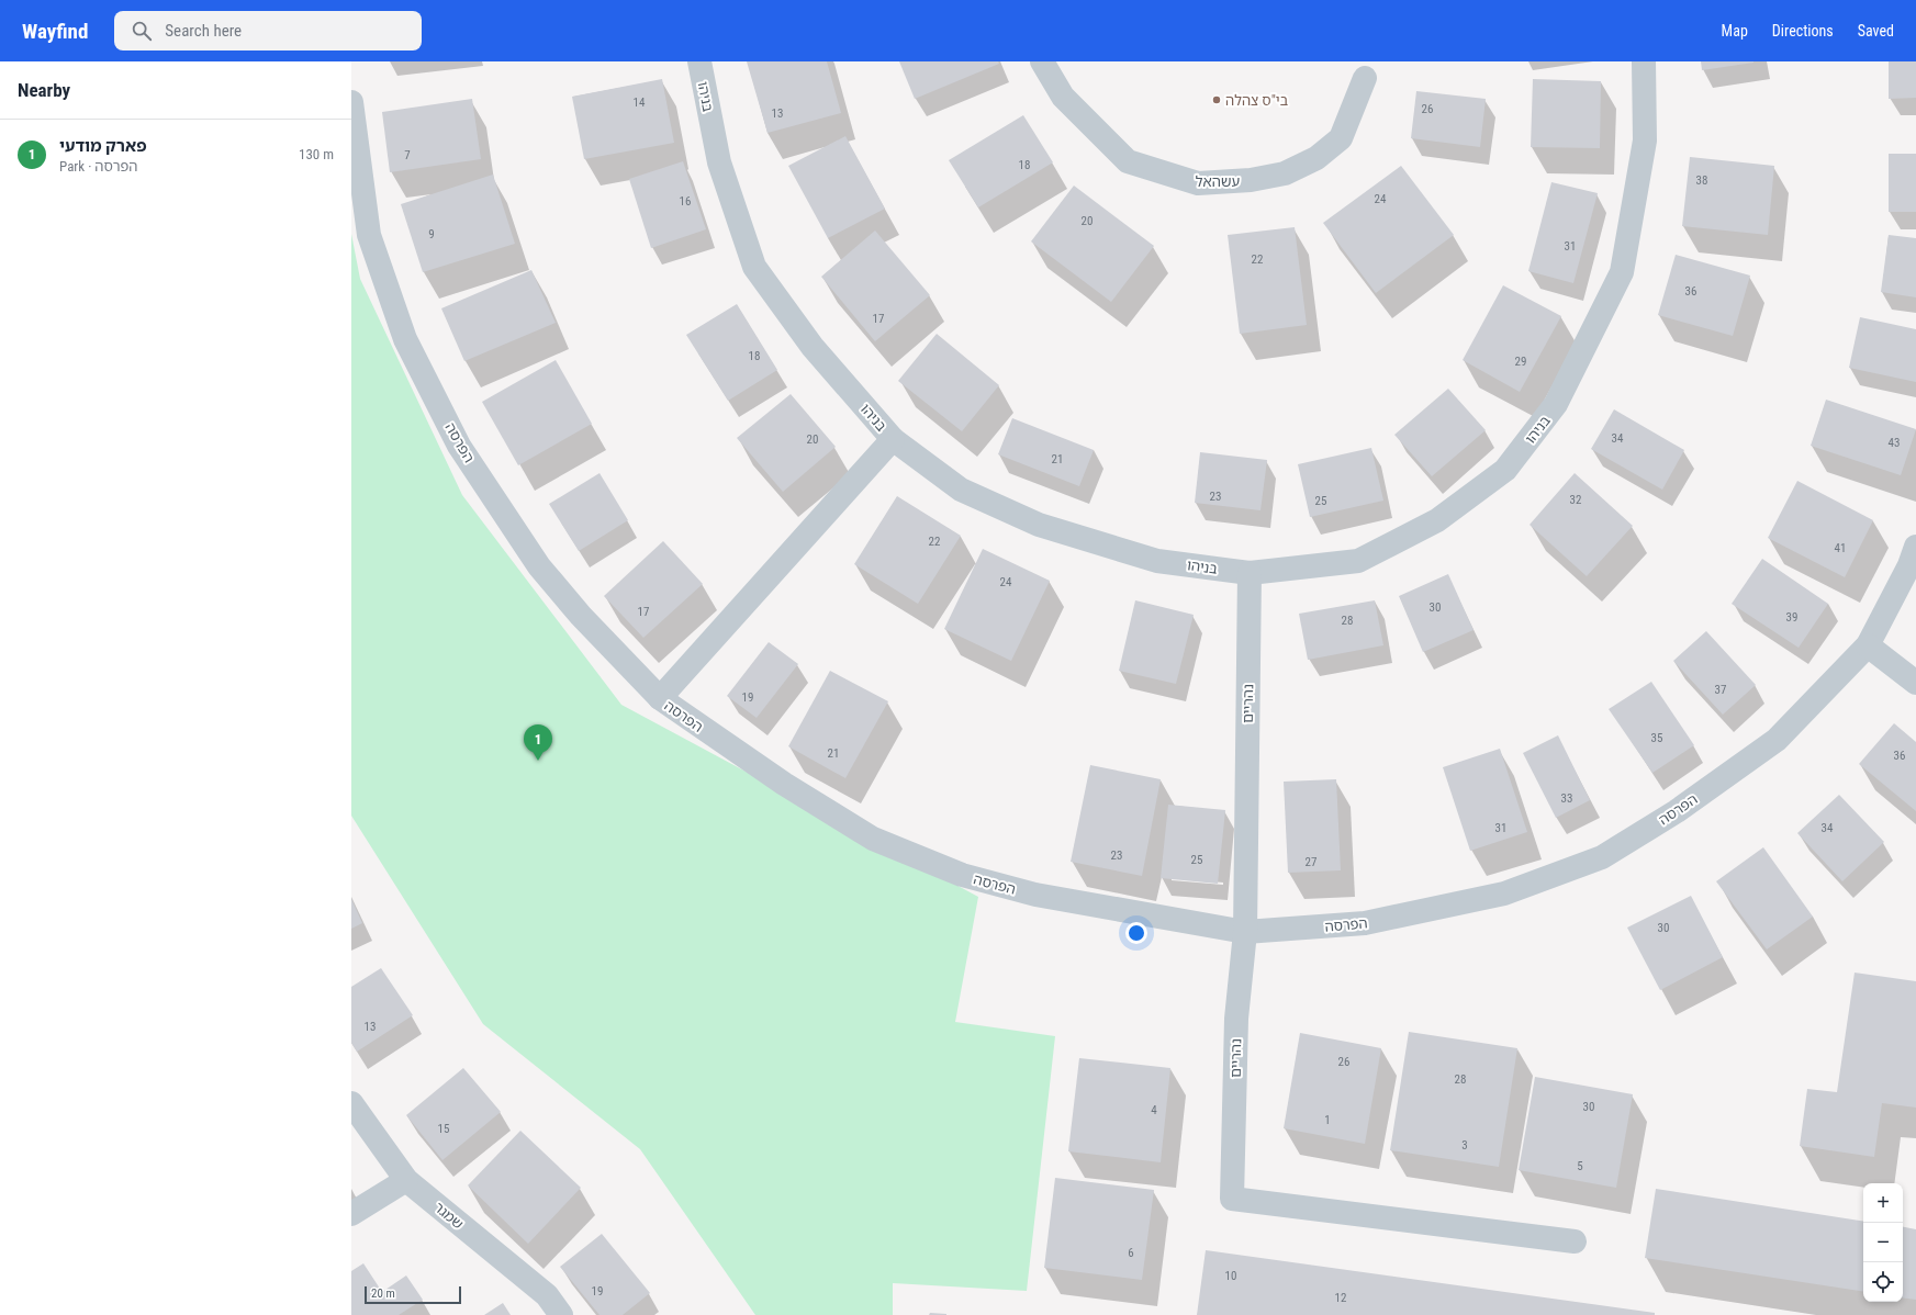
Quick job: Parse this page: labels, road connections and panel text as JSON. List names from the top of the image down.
{
  "streets": {
    "street": [
      "בניהו",
      "עשהאל",
      "הפרסה",
      "נהריים",
      "שמגר"
    ]
  },
  "crossings": [
    ["בניהו", "נהריים"],
    ["הפרסה", "נהריים"]
  ],
  "places": ["בי\"ס צהלה"],
  "house_numbers": [
    "14",
    "26",
    "13",
    "7",
    "18",
    "38",
    "24",
    "16",
    "20",
    "9",
    "31",
    "22",
    "36",
    "17",
    "18",
    "29",
    "34",
    "20",
    "43",
    "21",
    "23",
    "32",
    "25",
    "22",
    "41",
    "24",
    "30",
    "17",
    "39",
    "28",
    "37",
    "19",
    "35",
    "21",
    "36",
    "33",
    "31",
    "34",
    "23",
    "25",
    "27",
    "30",
    "13",
    "26",
    "28",
    "30",
    "4",
    "1",
    "15",
    "3",
    "5",
    "6",
    "10",
    "19",
    "12"
  ],
  "scale_bar": "20 m",
  "page": {
    "header": "Wayfind",
    "search": "Search here",
    "nav": ["Map", "Directions", "Saved"],
    "heading": "Nearby",
    "list": [
      {
        "mark": "1",
        "name": "פארק מודעי",
        "note": "Park · הפרסה",
        "value": "130 m"
      }
    ],
    "pins": "1",
    "map_buttons": ["+", "−"],
    "scale": "20 m"
  }
}
